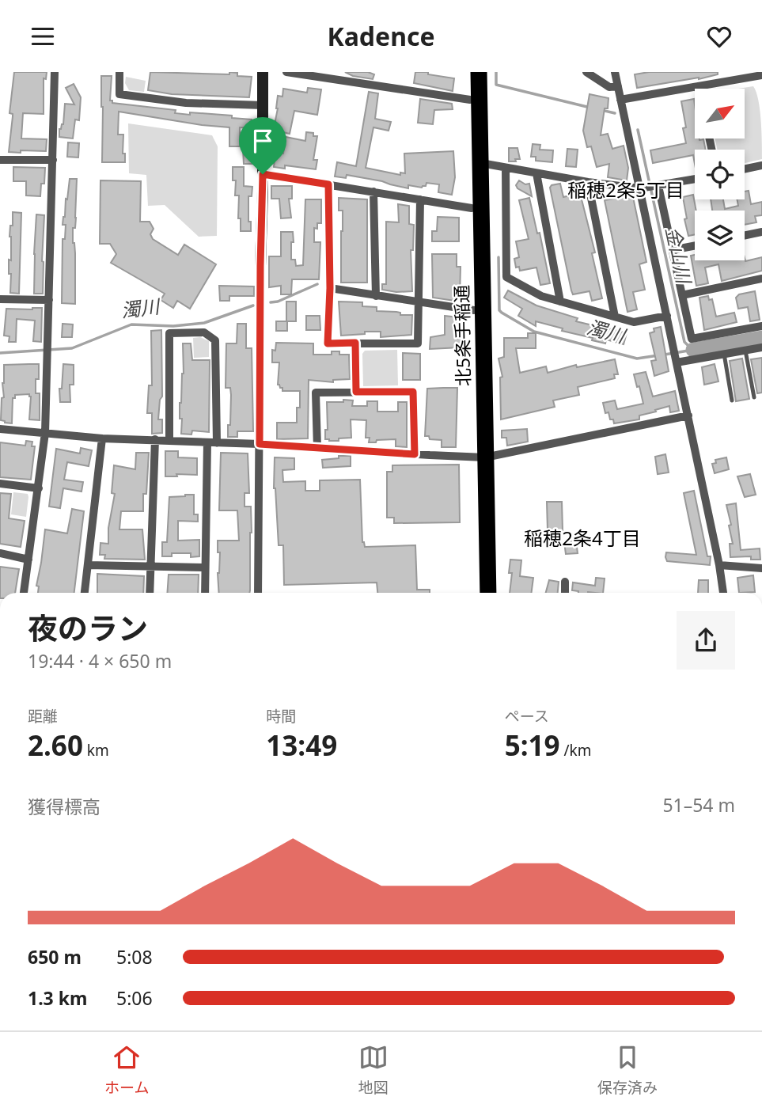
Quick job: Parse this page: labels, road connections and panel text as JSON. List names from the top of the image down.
{
  "streets": {
    "highway": ["北5条手稲通"]
  },
  "districts": ["稲穂2条5丁目", "稲穂2条4丁目"],
  "water": ["金山川", "濁川"],
  "north": "top right",
  "page": {
    "header": "Kadence",
    "heading": ["夜のラン", "19:44 · 4 × 650 m"],
    "stats": [
      ["距離", "2.60 km"],
      ["時間", "13:49"],
      ["ペース", "5:19 /km"]
    ],
    "chart": ["獲得標高", "51–54 m"],
    "list": [
      {
        "name": "650 m",
        "note": "5:08"
      },
      {
        "name": "1.3 km",
        "note": "5:06"
      }
    ],
    "tabs": ["ホーム", "地図", "保存済み"]
  }
}
